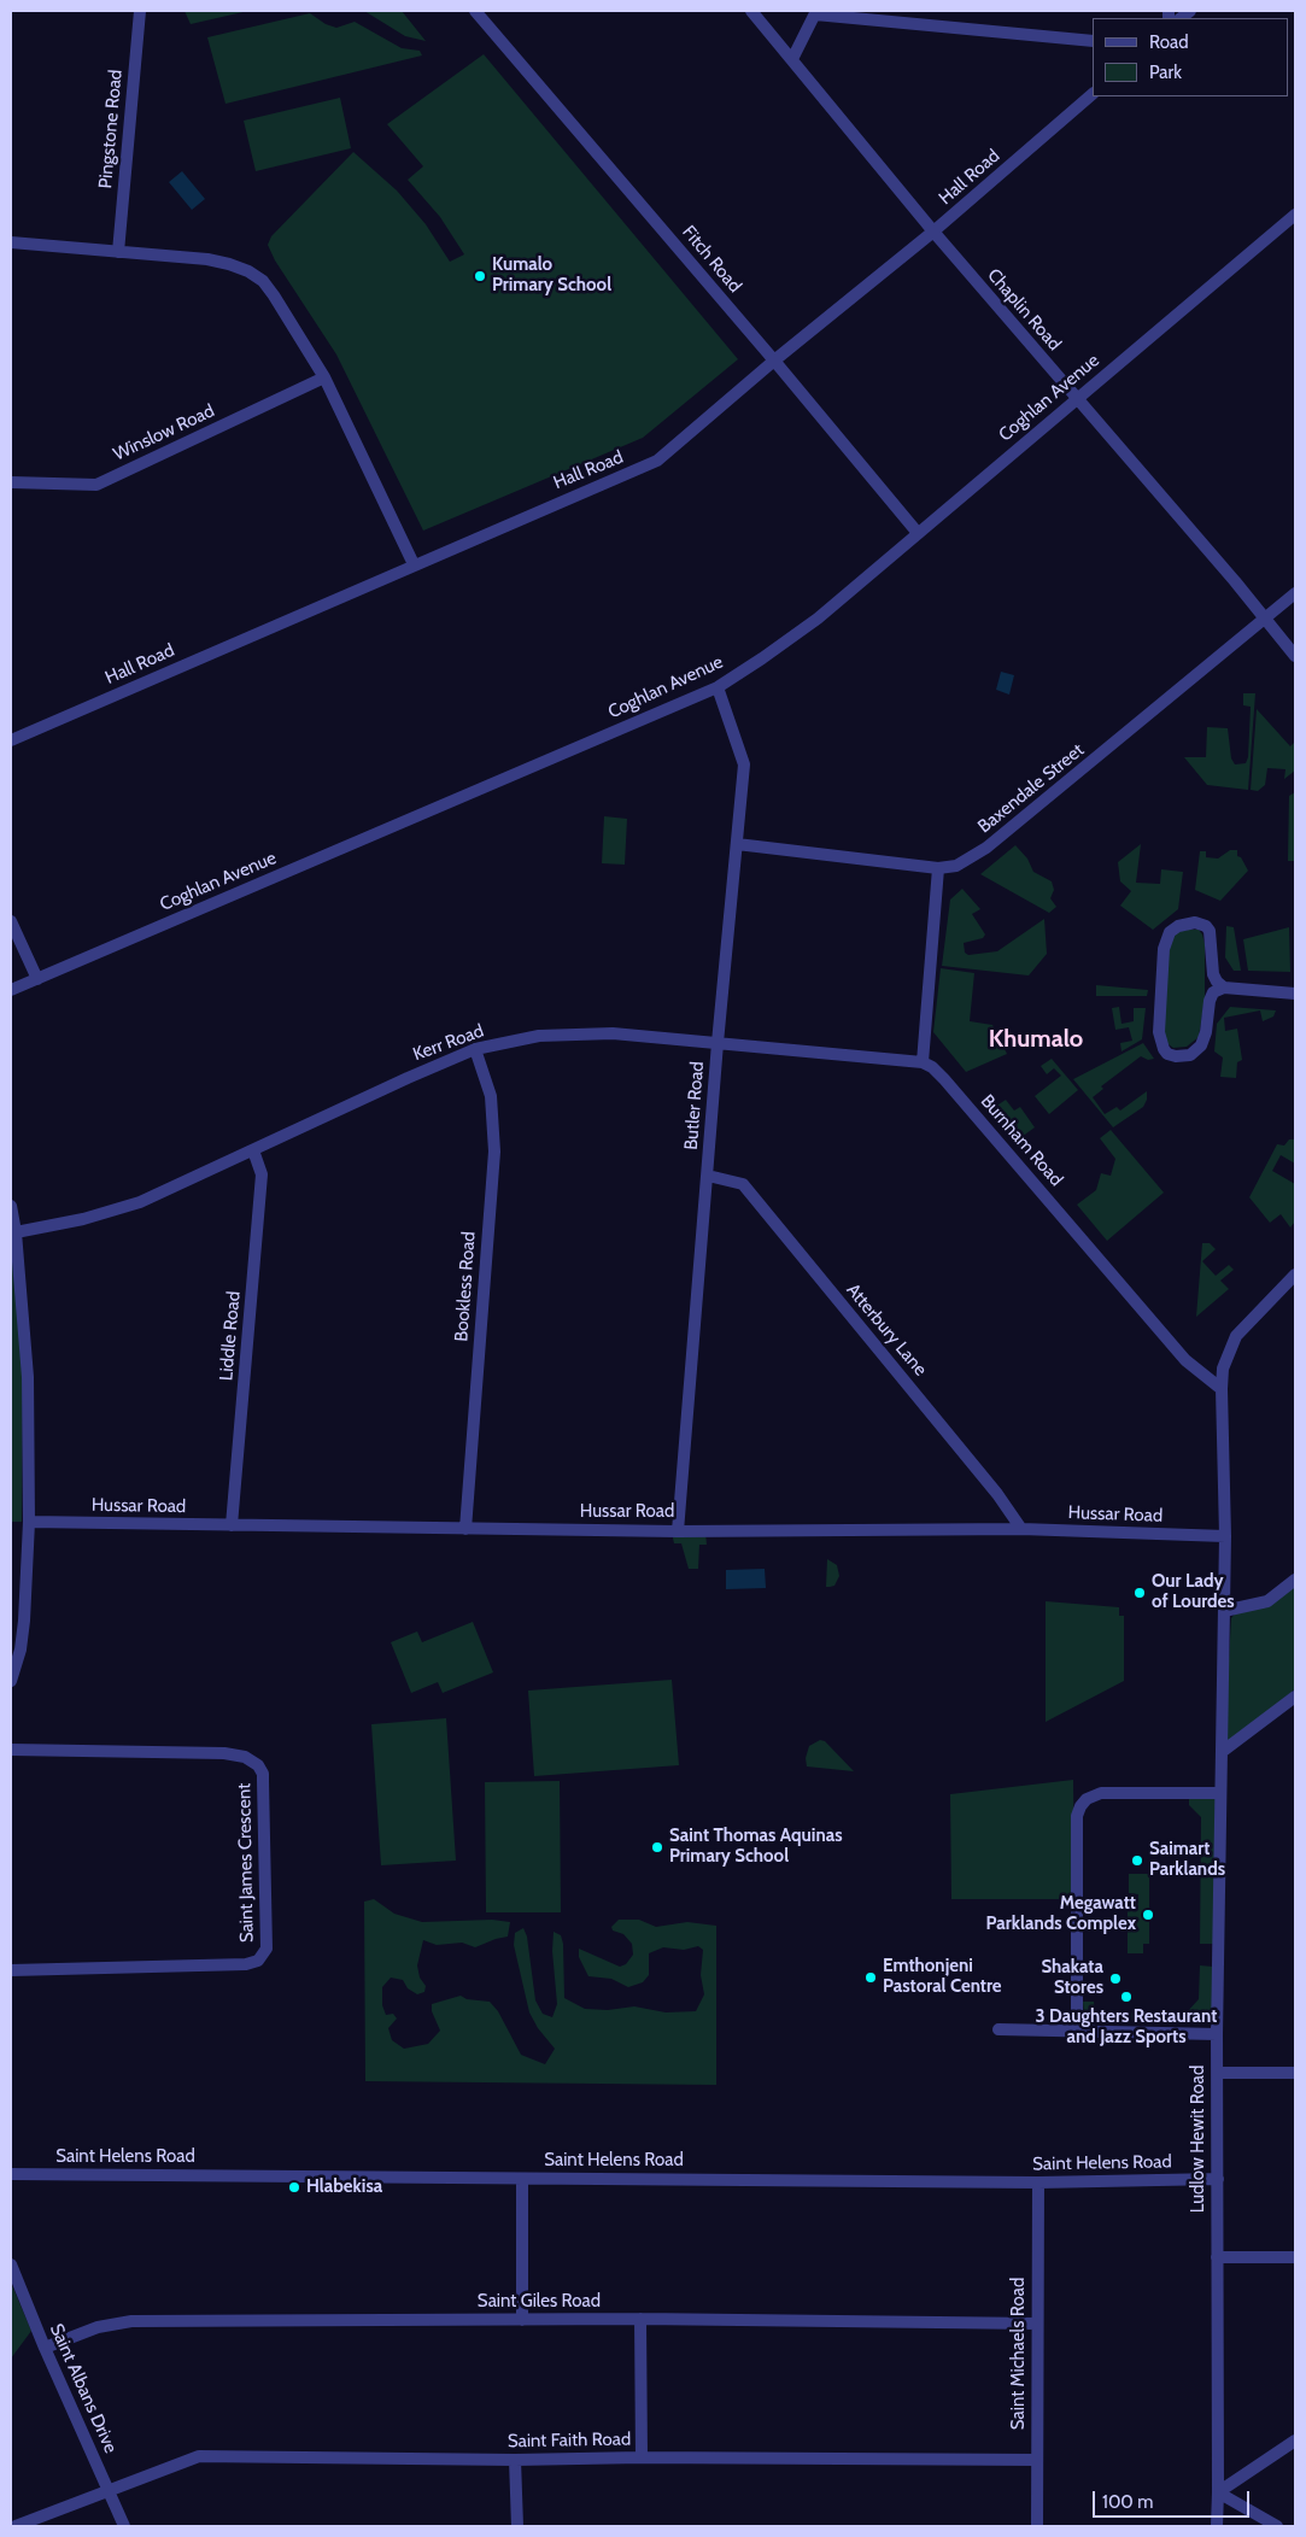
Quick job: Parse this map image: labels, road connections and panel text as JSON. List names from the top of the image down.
{
  "streets": {
    "street": [
      "Pingstone Road",
      "Hall Road",
      "Fitch Road",
      "Chaplin Road",
      "Coghlan Avenue",
      "Winslow Road",
      "Baxendale Street",
      "Kerr Road",
      "Butler Road",
      "Burnham Road",
      "Bookless Road",
      "Atterbury Lane",
      "Liddle Road",
      "Hussar Road",
      "Saint James Crescent",
      "Ludlow Hewit Road",
      "Saint Helens Road",
      "Saint Giles Road",
      "Saint Michaels Road",
      "Saint Albans Drive",
      "Saint Faith Road"
    ]
  },
  "crossings": [
    ["Hall Road", "Fitch Road"],
    ["Hall Road", "Chaplin Road"],
    ["Fitch Road", "Coghlan Avenue"],
    ["Chaplin Road", "Coghlan Avenue"],
    ["Chaplin Road", "Baxendale Street"],
    ["Coghlan Avenue", "Butler Road"],
    ["Baxendale Street", "Butler Road"],
    ["Kerr Road", "Butler Road"],
    ["Kerr Road", "Burnham Road"],
    ["Kerr Road", "Bookless Road"],
    ["Kerr Road", "Liddle Road"],
    ["Butler Road", "Atterbury Lane"],
    ["Butler Road", "Hussar Road"],
    ["Burnham Road", "Ludlow Hewit Road"],
    ["Bookless Road", "Hussar Road"],
    ["Atterbury Lane", "Hussar Road"],
    ["Liddle Road", "Hussar Road"],
    ["Hussar Road", "Ludlow Hewit Road"],
    ["Ludlow Hewit Road", "Saint Helens Road"],
    ["Saint Helens Road", "Saint Michaels Road"],
    ["Saint Giles Road", "Saint Michaels Road"],
    ["Saint Giles Road", "Saint Albans Drive"],
    ["Saint Michaels Road", "Saint Faith Road"],
    ["Saint Albans Drive", "Saint Faith Road"]
  ],
  "districts": ["Khumalo"],
  "places": [
    "Kumalo Primary School",
    "Our Lady of Lourdes",
    "Saint Thomas Aquinas Primary School",
    "Saimart Parklands",
    "Megawatt Parklands Complex",
    "Emthonjeni Pastoral Centre",
    "Shakata Stores",
    "3 Daughters Restaurant and Jazz Sports",
    "Hlabekisa"
  ],
  "legend": ["Road", "Park"],
  "scale_bar": "100 m"
}
